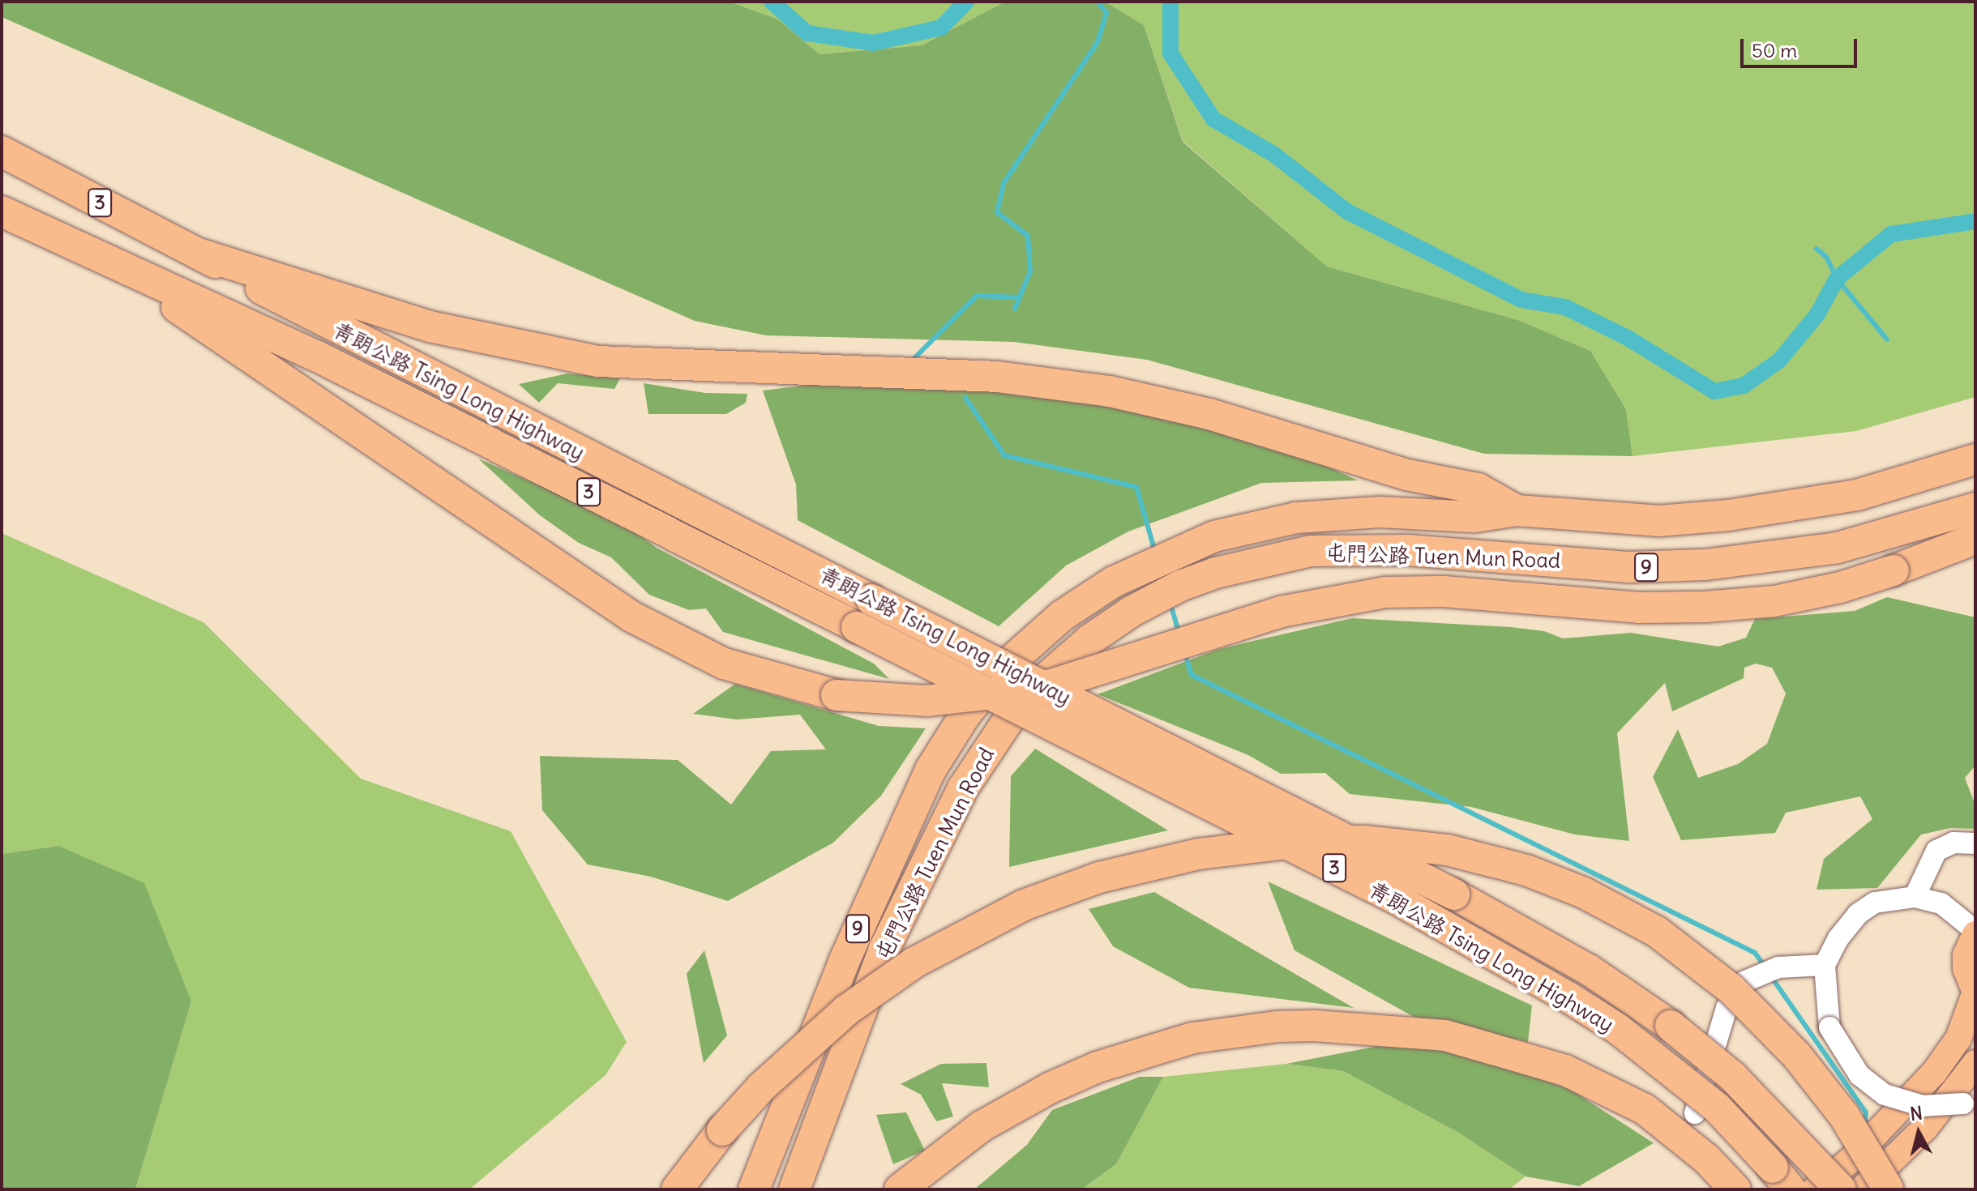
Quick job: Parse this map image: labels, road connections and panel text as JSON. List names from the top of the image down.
{
  "streets": {
    "highway": [
      "3",
      "青朗公路 Tsing Long Highway",
      "屯門公路 Tuen Mun Road",
      "9"
    ]
  },
  "scale_bar": "50 m",
  "north": "top"
}
